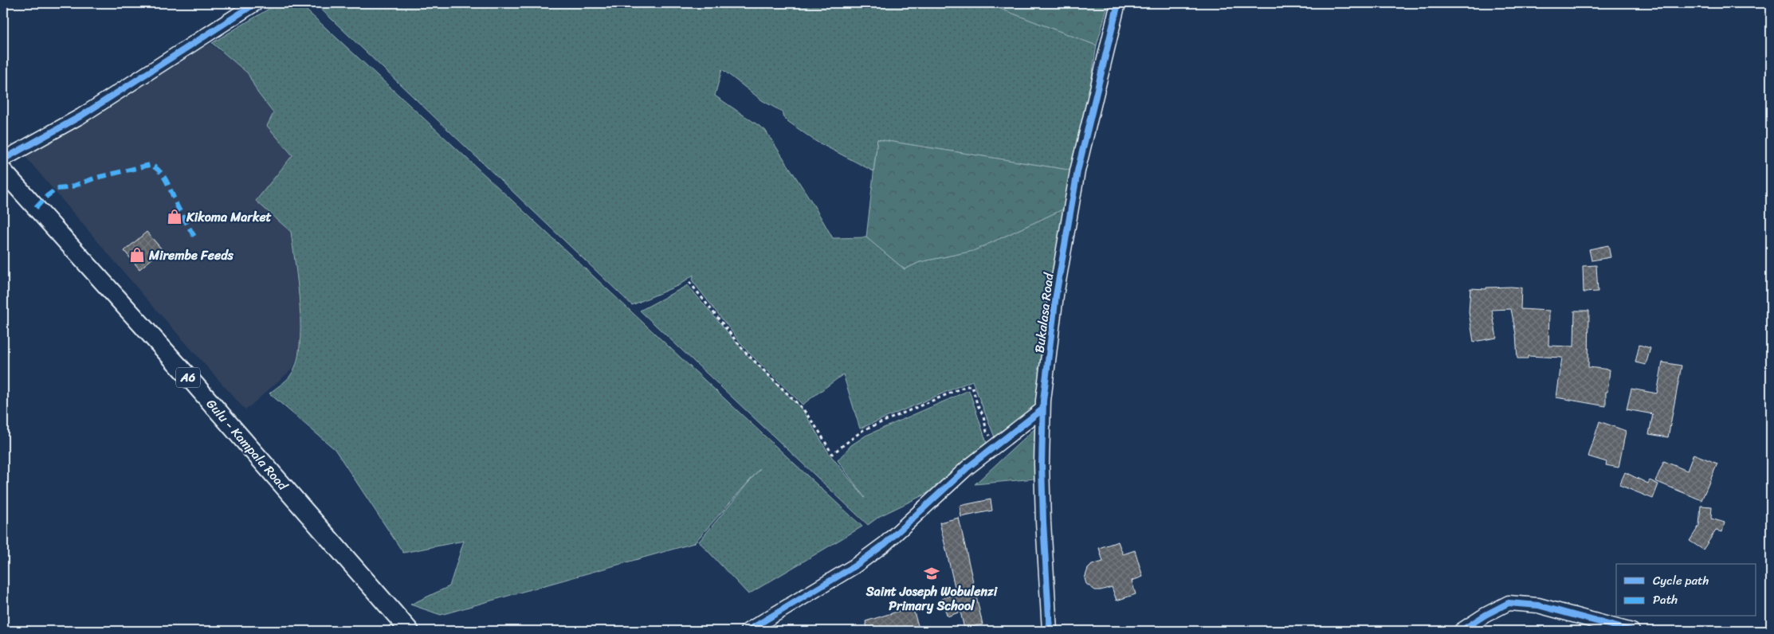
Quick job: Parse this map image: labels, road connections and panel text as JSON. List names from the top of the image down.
{
  "streets": {
    "main road": ["A6", "Gulu - Kampala Road"],
    "street": ["Bukalasa Road"]
  },
  "places": {
    "shop": ["Kikoma Market", "Mirembe Feeds"],
    "school or university": ["Saint Joseph Wobulenzi Primary School"]
  },
  "legend": ["Cycle path", "Path"]
}
